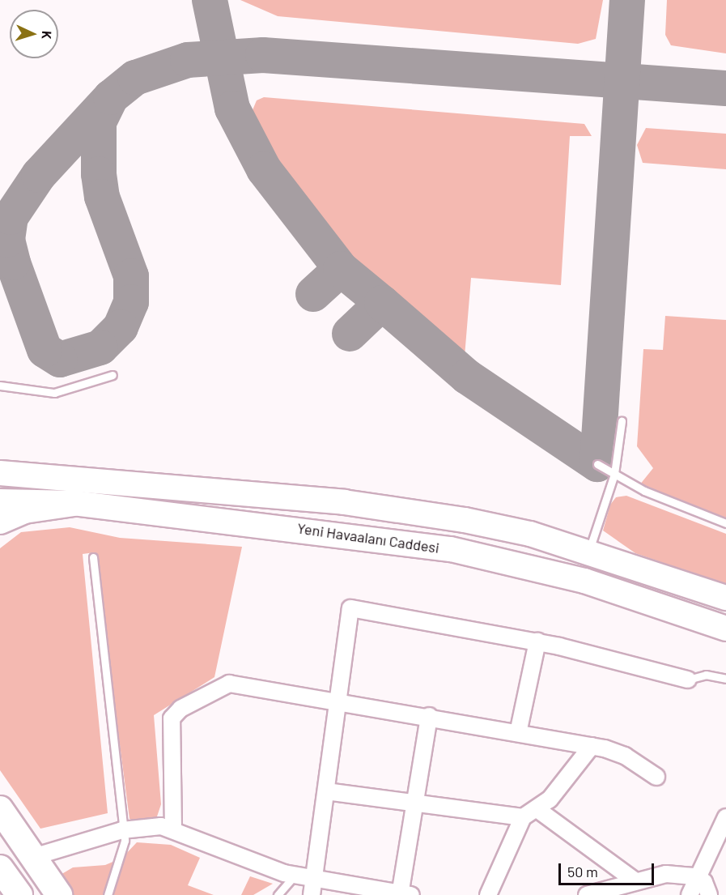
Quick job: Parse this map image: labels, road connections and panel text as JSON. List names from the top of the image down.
{
  "streets": {
    "main road": ["Yeni Havaalanı Caddesi"]
  },
  "scale_bar": "50 m",
  "north": "right"
}
